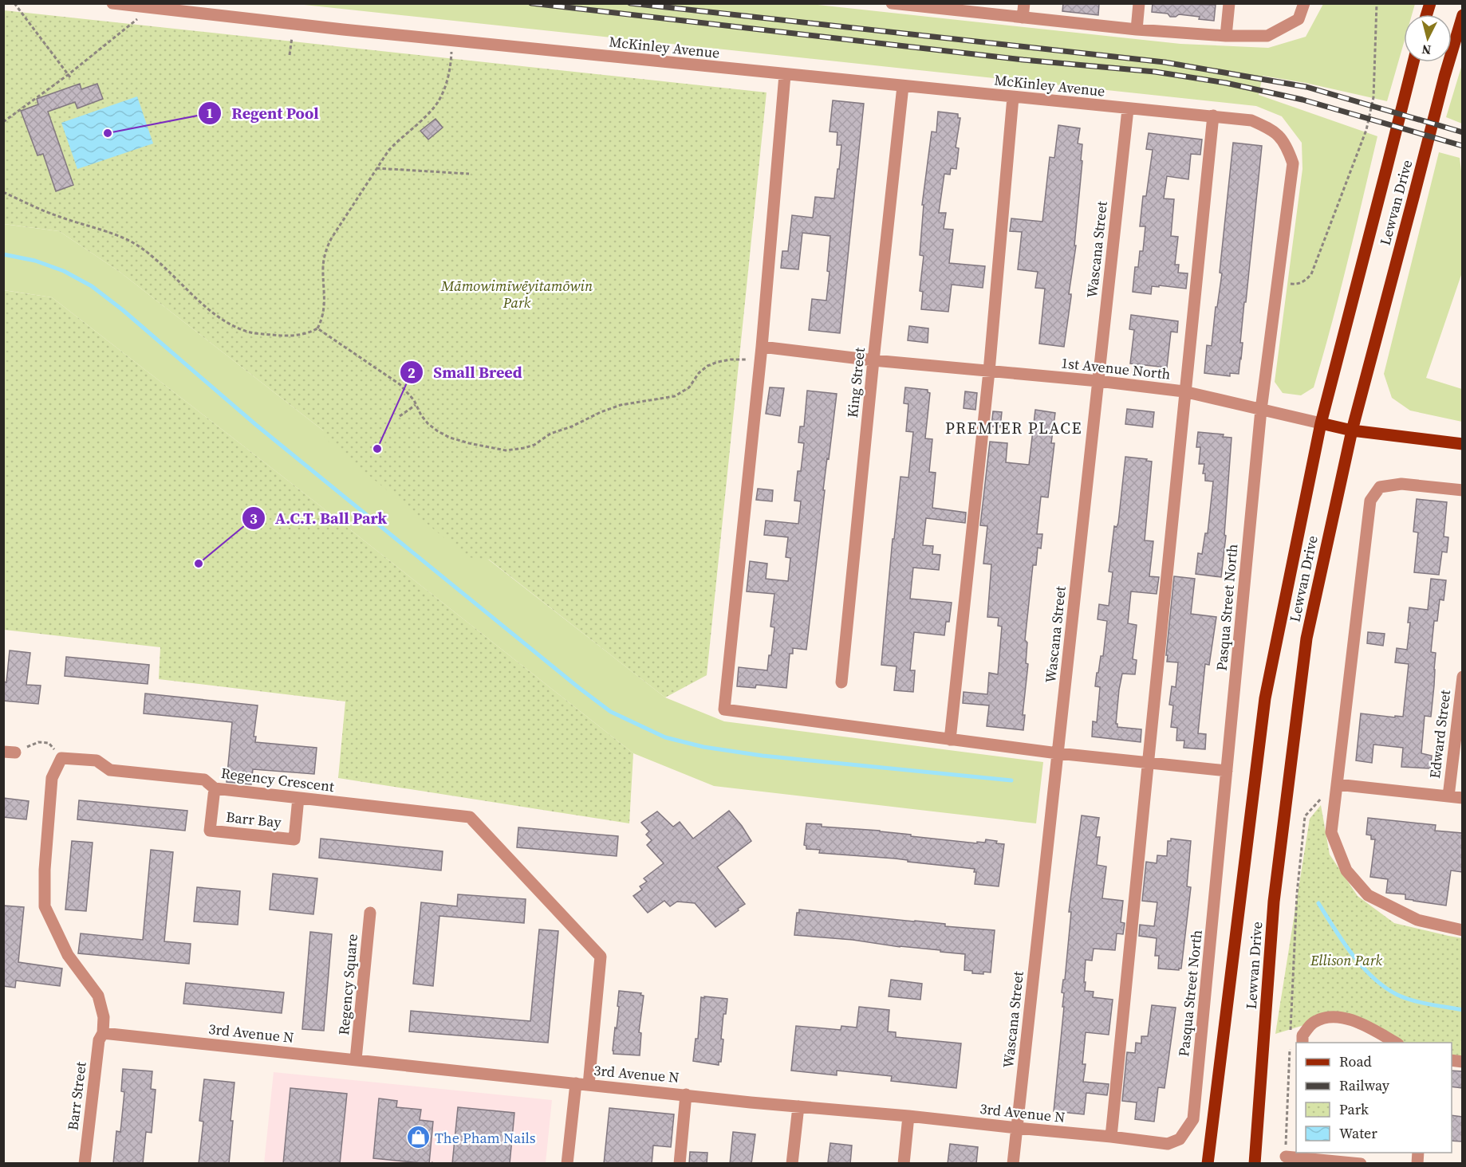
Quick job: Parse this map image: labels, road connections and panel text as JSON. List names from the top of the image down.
{
  "streets": {
    "main road": ["Lewvan Drive", "1st Avenue North"],
    "street": [
      "McKinley Avenue",
      "Wascana Street",
      "King Street",
      "Pasqua Street North",
      "Edward Street",
      "Regency Crescent",
      "Barr Bay",
      "Regency Square",
      "3rd Avenue N",
      "Barr Street"
    ]
  },
  "crossings": [
    ["McKinley Avenue", "Wascana Street"],
    ["McKinley Avenue", "King Street"],
    ["McKinley Avenue", "Pasqua Street North"],
    ["Lewvan Drive", "1st Avenue North"],
    ["Wascana Street", "1st Avenue North"],
    ["Wascana Street", "3rd Avenue N"],
    ["1st Avenue North", "King Street"],
    ["1st Avenue North", "Pasqua Street North"],
    ["Pasqua Street North", "3rd Avenue N"],
    ["Regency Crescent", "Barr Bay"],
    ["Regency Crescent", "3rd Avenue N"],
    ["Regency Square", "3rd Avenue N"],
    ["3rd Avenue N", "Barr Street"]
  ],
  "districts": ["PREMIER PLACE"],
  "parks": ["Māmowimīwēyitamōwin Park", "Ellison Park"],
  "places": {
    "other": ["Regent Pool", "Small Breed", "A.C.T. Ball Park"],
    "shop": ["The Pham Nails"]
  },
  "legend": [
    "Road",
    "Railway",
    "Park",
    "Water"
  ],
  "north": "bottom"
}
